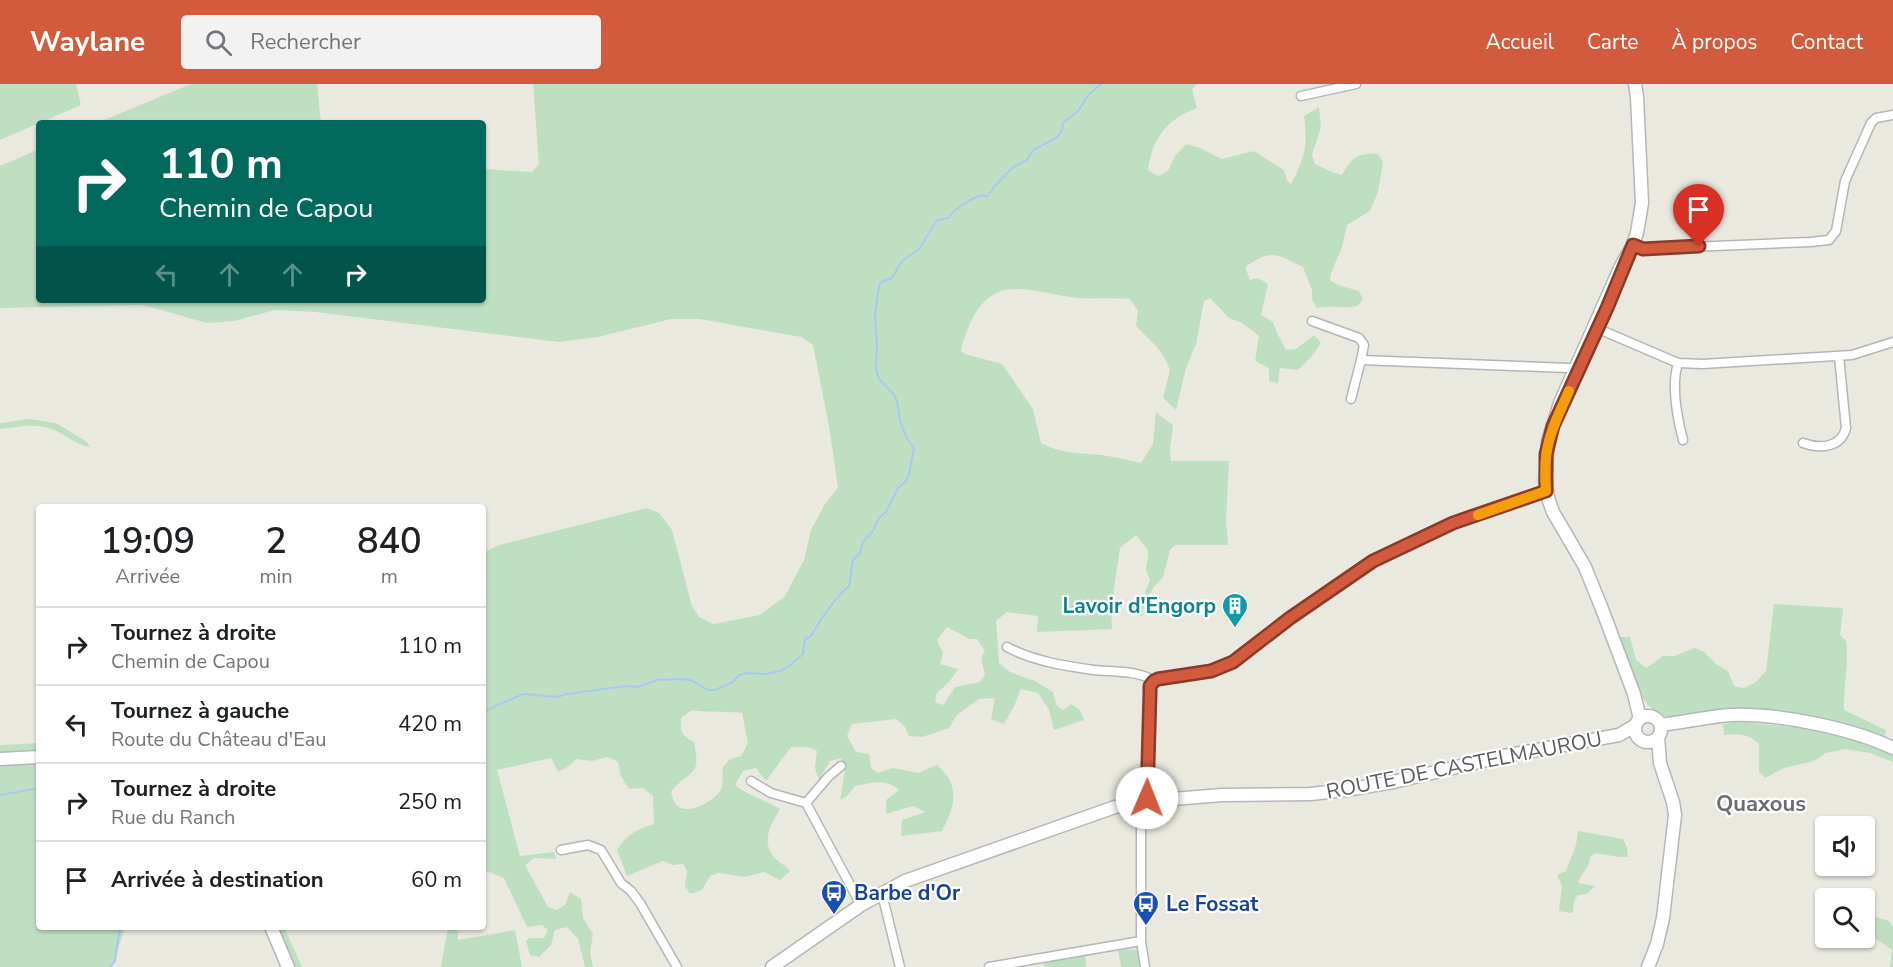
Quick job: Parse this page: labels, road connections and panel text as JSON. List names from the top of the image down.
{
  "streets": {
    "street": ["ROUTE DE CASTELMAUROU"]
  },
  "districts": ["Quaxous"],
  "places": {
    "building": ["Lavoir d'Engorp"],
    "bus stop": ["Barbe d'Or", "Le Fossat"]
  },
  "page": {
    "header": "Waylane",
    "search": "Rechercher",
    "nav": [
      "Accueil",
      "Carte",
      "À propos",
      "Contact"
    ],
    "turn": ["110 m", "Chemin de Capou"],
    "eta": [
      "19:09",
      "Arrivée",
      "2",
      "min",
      "840",
      "m"
    ],
    "list": [
      {
        "name": "Tournez à droite",
        "note": "Chemin de Capou",
        "value": "110 m"
      },
      {
        "name": "Tournez à gauche",
        "note": "Route du Château d'Eau",
        "value": "420 m"
      },
      {
        "name": "Tournez à droite",
        "note": "Rue du Ranch",
        "value": "250 m"
      },
      {
        "name": "Arrivée à destination",
        "value": "60 m"
      }
    ]
  }
}
